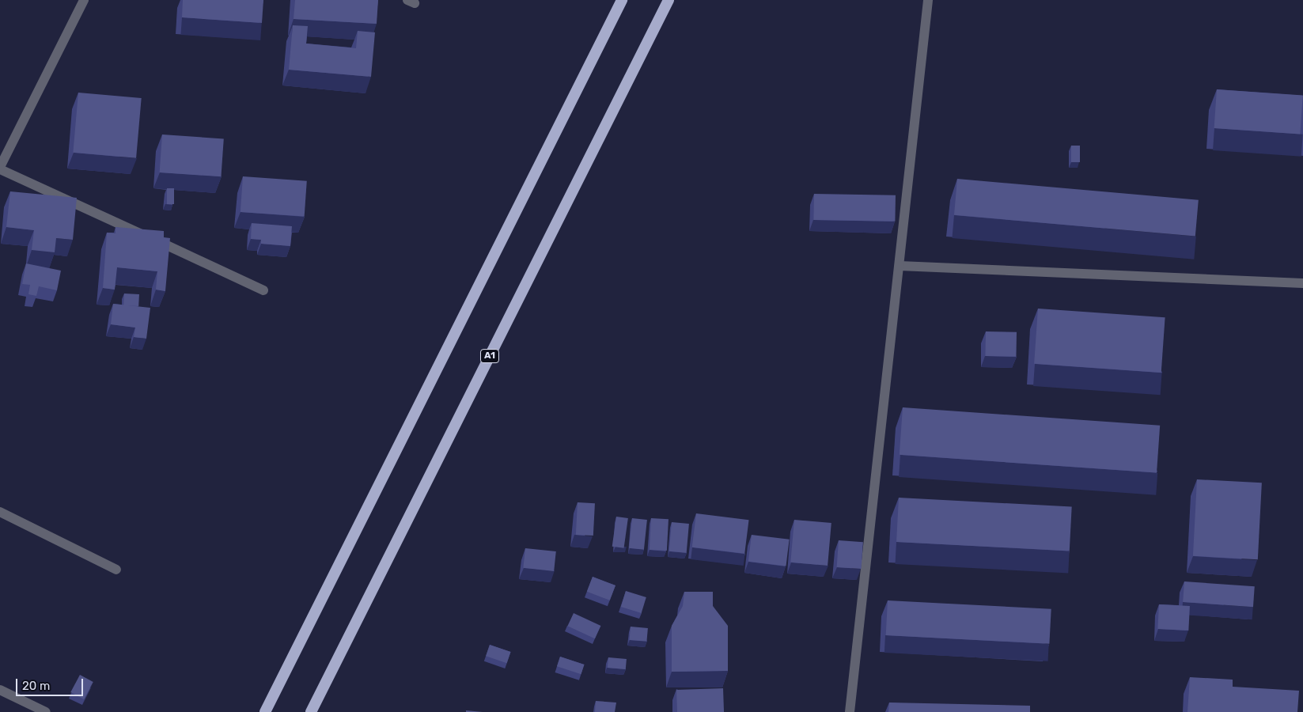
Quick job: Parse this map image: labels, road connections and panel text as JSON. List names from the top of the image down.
{
  "streets": {
    "highway": ["A1"]
  },
  "scale_bar": "20 m"
}
